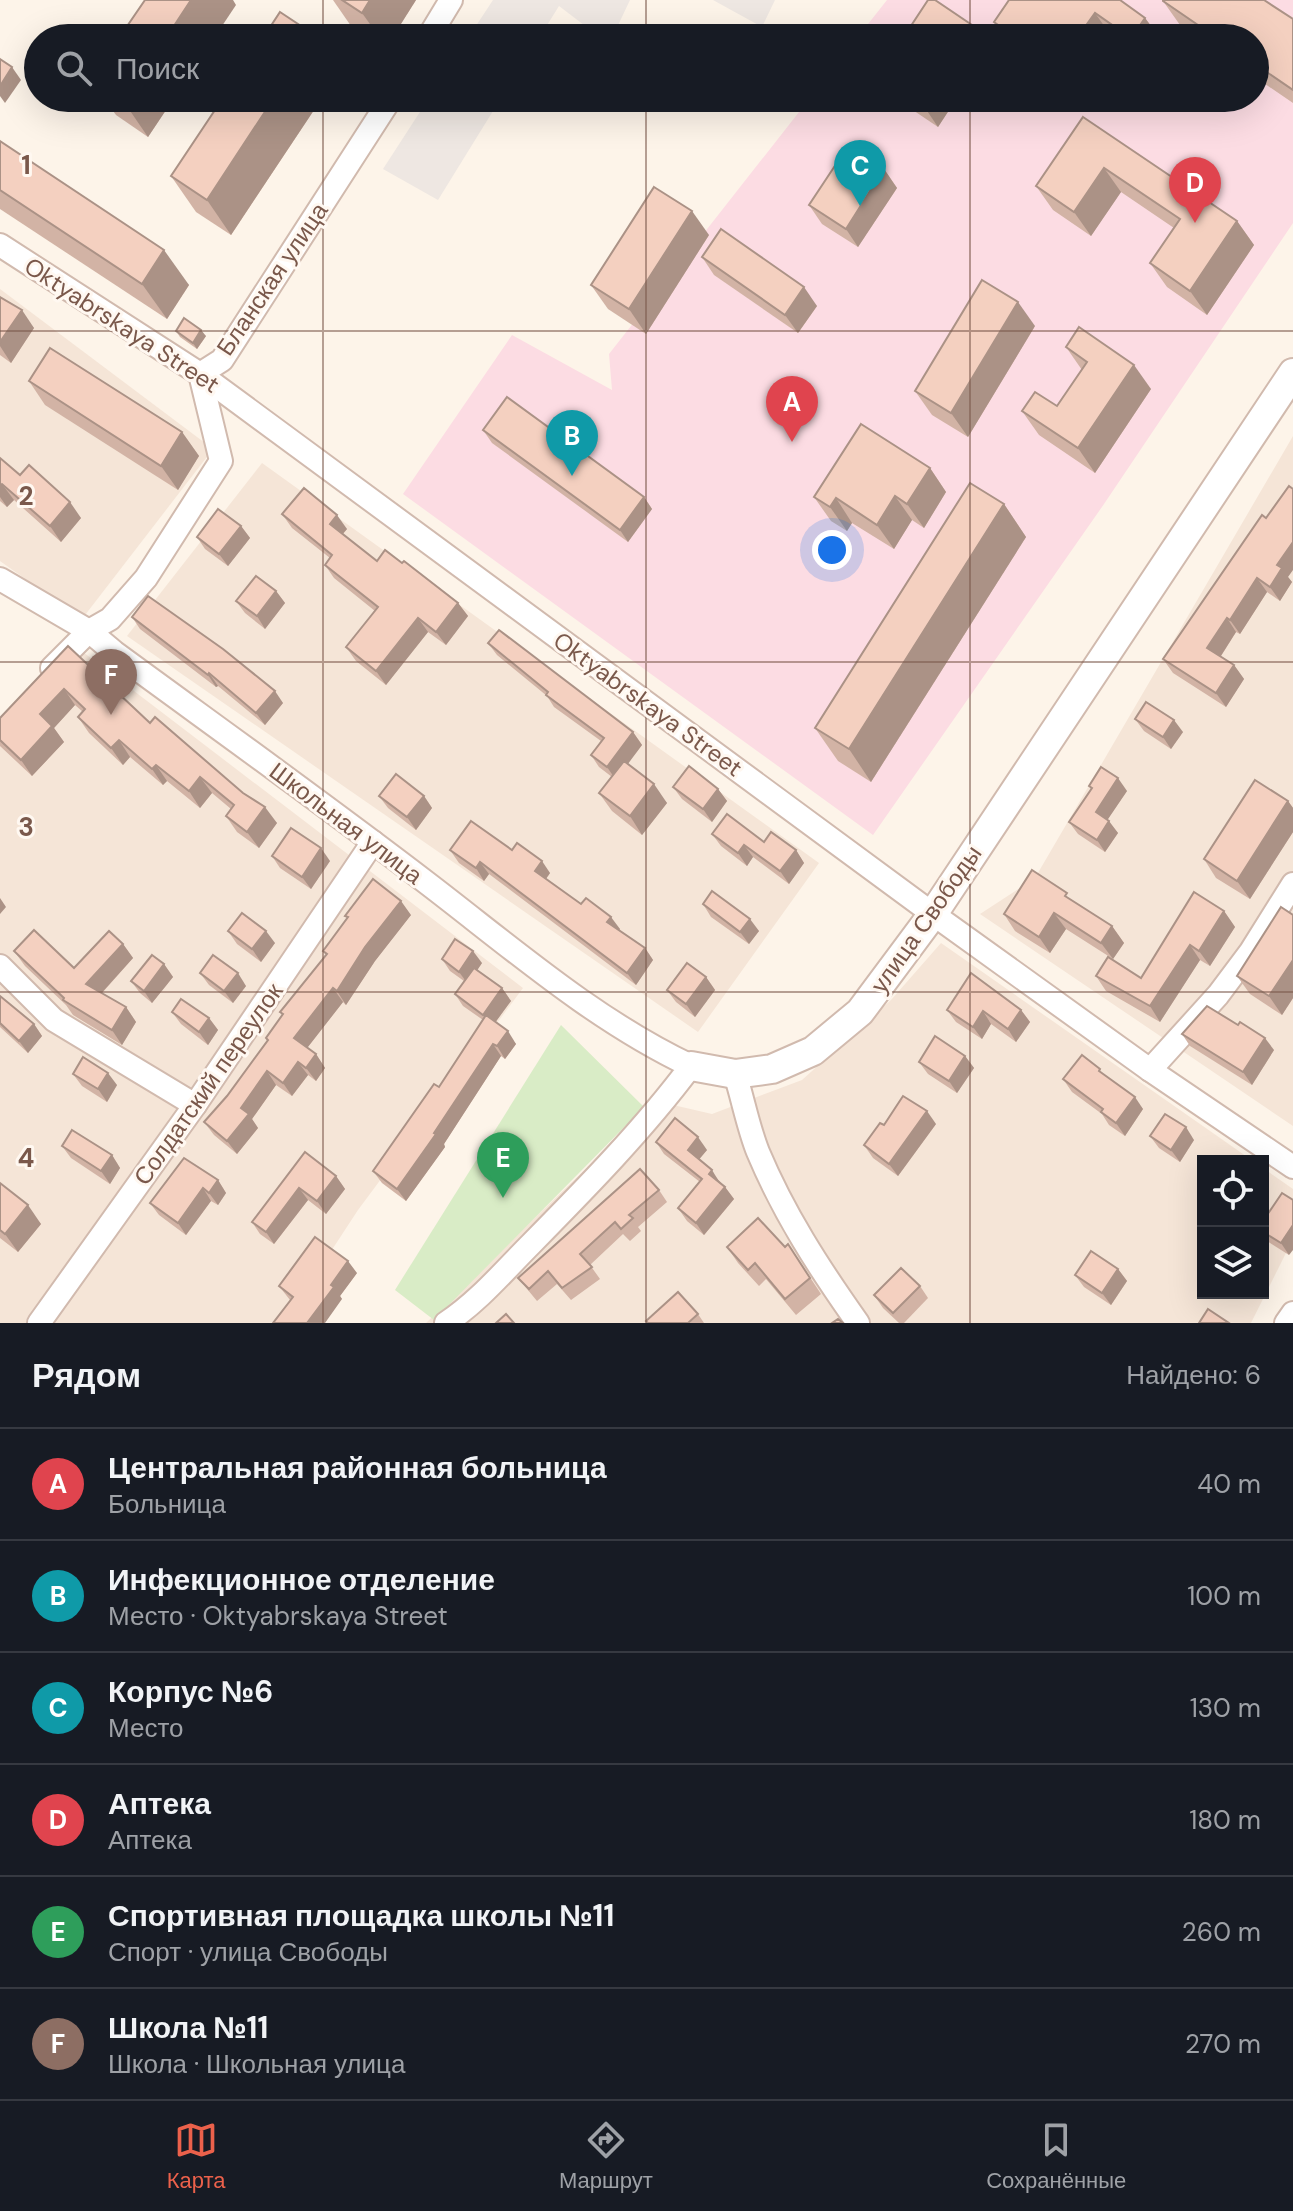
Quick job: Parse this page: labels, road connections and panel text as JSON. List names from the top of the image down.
{
  "streets": {
    "street": [
      "Бланская улица",
      "Oktyabrskaya Street",
      "Школьная улица",
      "улица Свободы",
      "Солдатский переулок"
    ]
  },
  "crossings": [
    ["Бланская улица", "Oktyabrskaya Street"],
    ["Бланская улица", "Школьная улица"],
    ["Oktyabrskaya Street", "улица Свободы"],
    ["Школьная улица", "улица Свободы"],
    ["Школьная улица", "Солдатский переулок"]
  ],
  "page": {
    "search": "Поиск",
    "pins": [
      "C",
      "D",
      "A",
      "B",
      "F",
      "E"
    ],
    "heading": ["Рядом", "Найдено: 6"],
    "list": [
      {
        "mark": "A",
        "name": "Центральная районная больница",
        "note": "Больница",
        "value": "40 m"
      },
      {
        "mark": "B",
        "name": "Инфекционное отделение",
        "note": "Место · Oktyabrskaya Street",
        "value": "100 m"
      },
      {
        "mark": "C",
        "name": "Корпус №6",
        "note": "Место",
        "value": "130 m"
      },
      {
        "mark": "D",
        "name": "Аптека",
        "note": "Аптека",
        "value": "180 m"
      },
      {
        "mark": "E",
        "name": "Спортивная площадка школы №11",
        "note": "Спорт · улица Свободы",
        "value": "260 m"
      },
      {
        "mark": "F",
        "name": "Школа №11",
        "note": "Школа · Школьная улица",
        "value": "270 m"
      }
    ],
    "nav": ["Карта", "Маршрут", "Сохранённые"]
  },
  "grid": {
    "rows": [
      "1",
      "2",
      "3",
      "4"
    ]
  }
}
